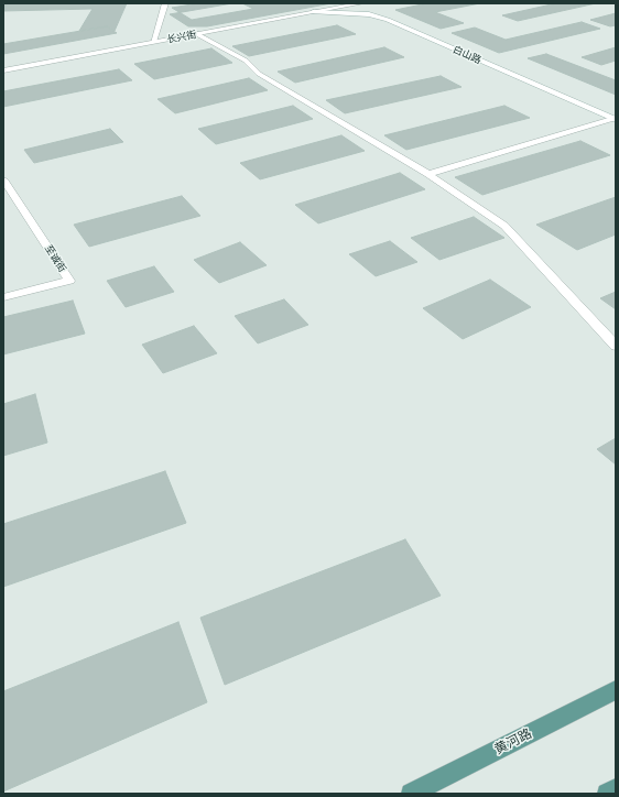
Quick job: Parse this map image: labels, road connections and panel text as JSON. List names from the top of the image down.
{
  "streets": {
    "main road": ["黄河路"],
    "street": ["长兴街", "白山路", "至诚街"]
  },
  "crossings": [
    ["长兴街", "白山路"]
  ]
}
